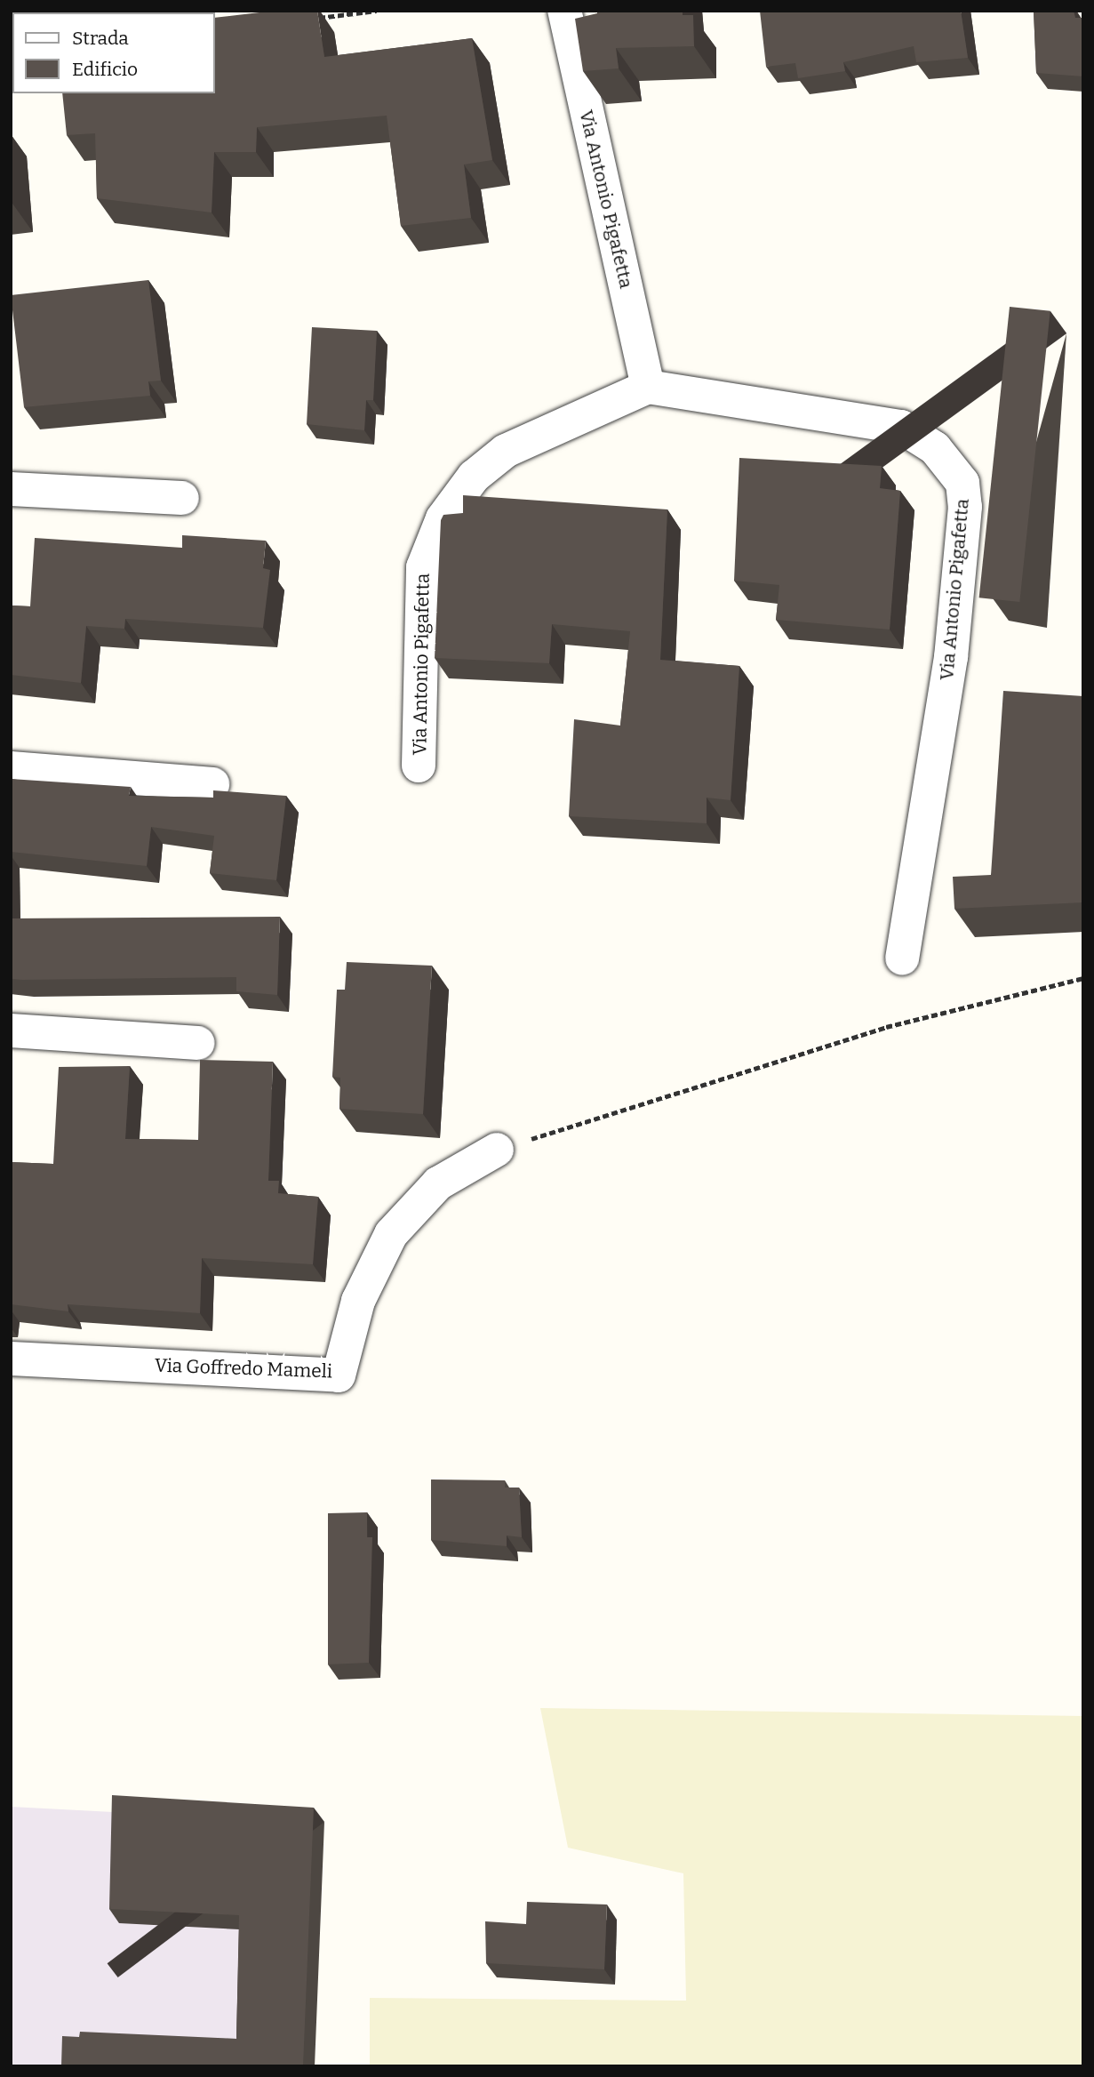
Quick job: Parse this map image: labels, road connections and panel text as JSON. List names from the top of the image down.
{
  "streets": {
    "street": ["Via Antonio Pigafetta", "Via Goffredo Mameli"]
  },
  "legend": ["Strada", "Edificio"]
}
